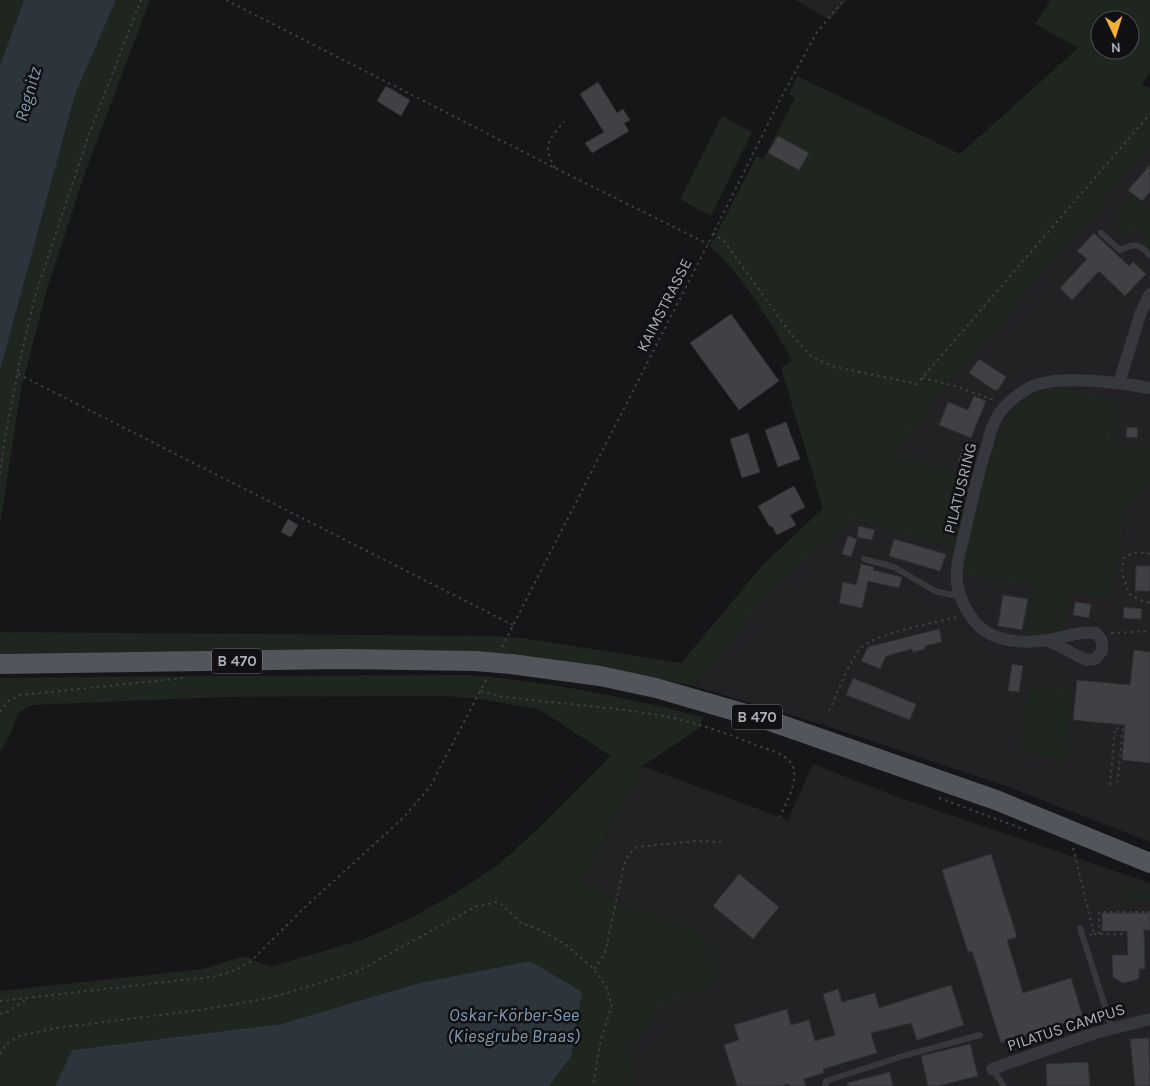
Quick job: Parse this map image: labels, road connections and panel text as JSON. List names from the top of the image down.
{
  "streets": {
    "main road": ["B 470"],
    "street": ["PILATUSRING", "PILATUS CAMPUS"],
    "path": ["KAIMSTRASSE"]
  },
  "crossings": [
    ["KAIMSTRASSE", "B 470"]
  ],
  "water": ["Regnitz", "Oskar-Körber-See (Kiesgrube Braas)"],
  "north": "bottom"
}
